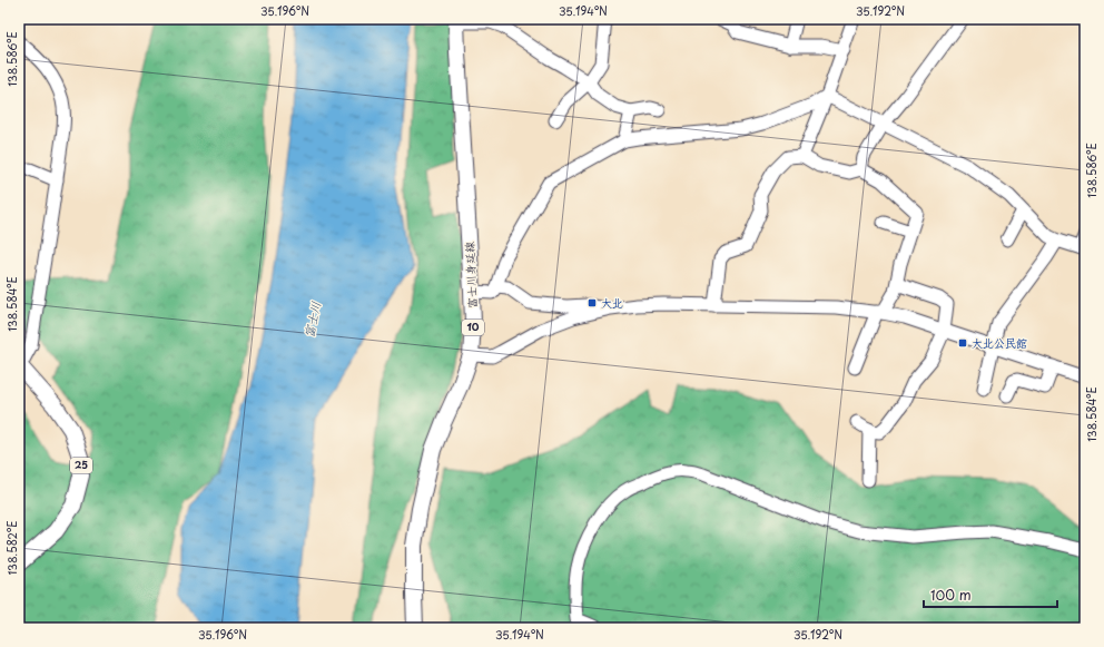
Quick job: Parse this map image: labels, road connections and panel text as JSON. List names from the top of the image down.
{
  "streets": {
    "main road": ["富士川身延線", "10", "25"]
  },
  "water": ["富士川"],
  "places": {
    "transit": ["大北", "大北公民館"]
  },
  "scale_bar": "100 m",
  "coordinates": [
    "35.196°N",
    "35.194°N",
    "35.192°N",
    "138.586°E",
    "138.584°E",
    "138.582°E"
  ]
}
